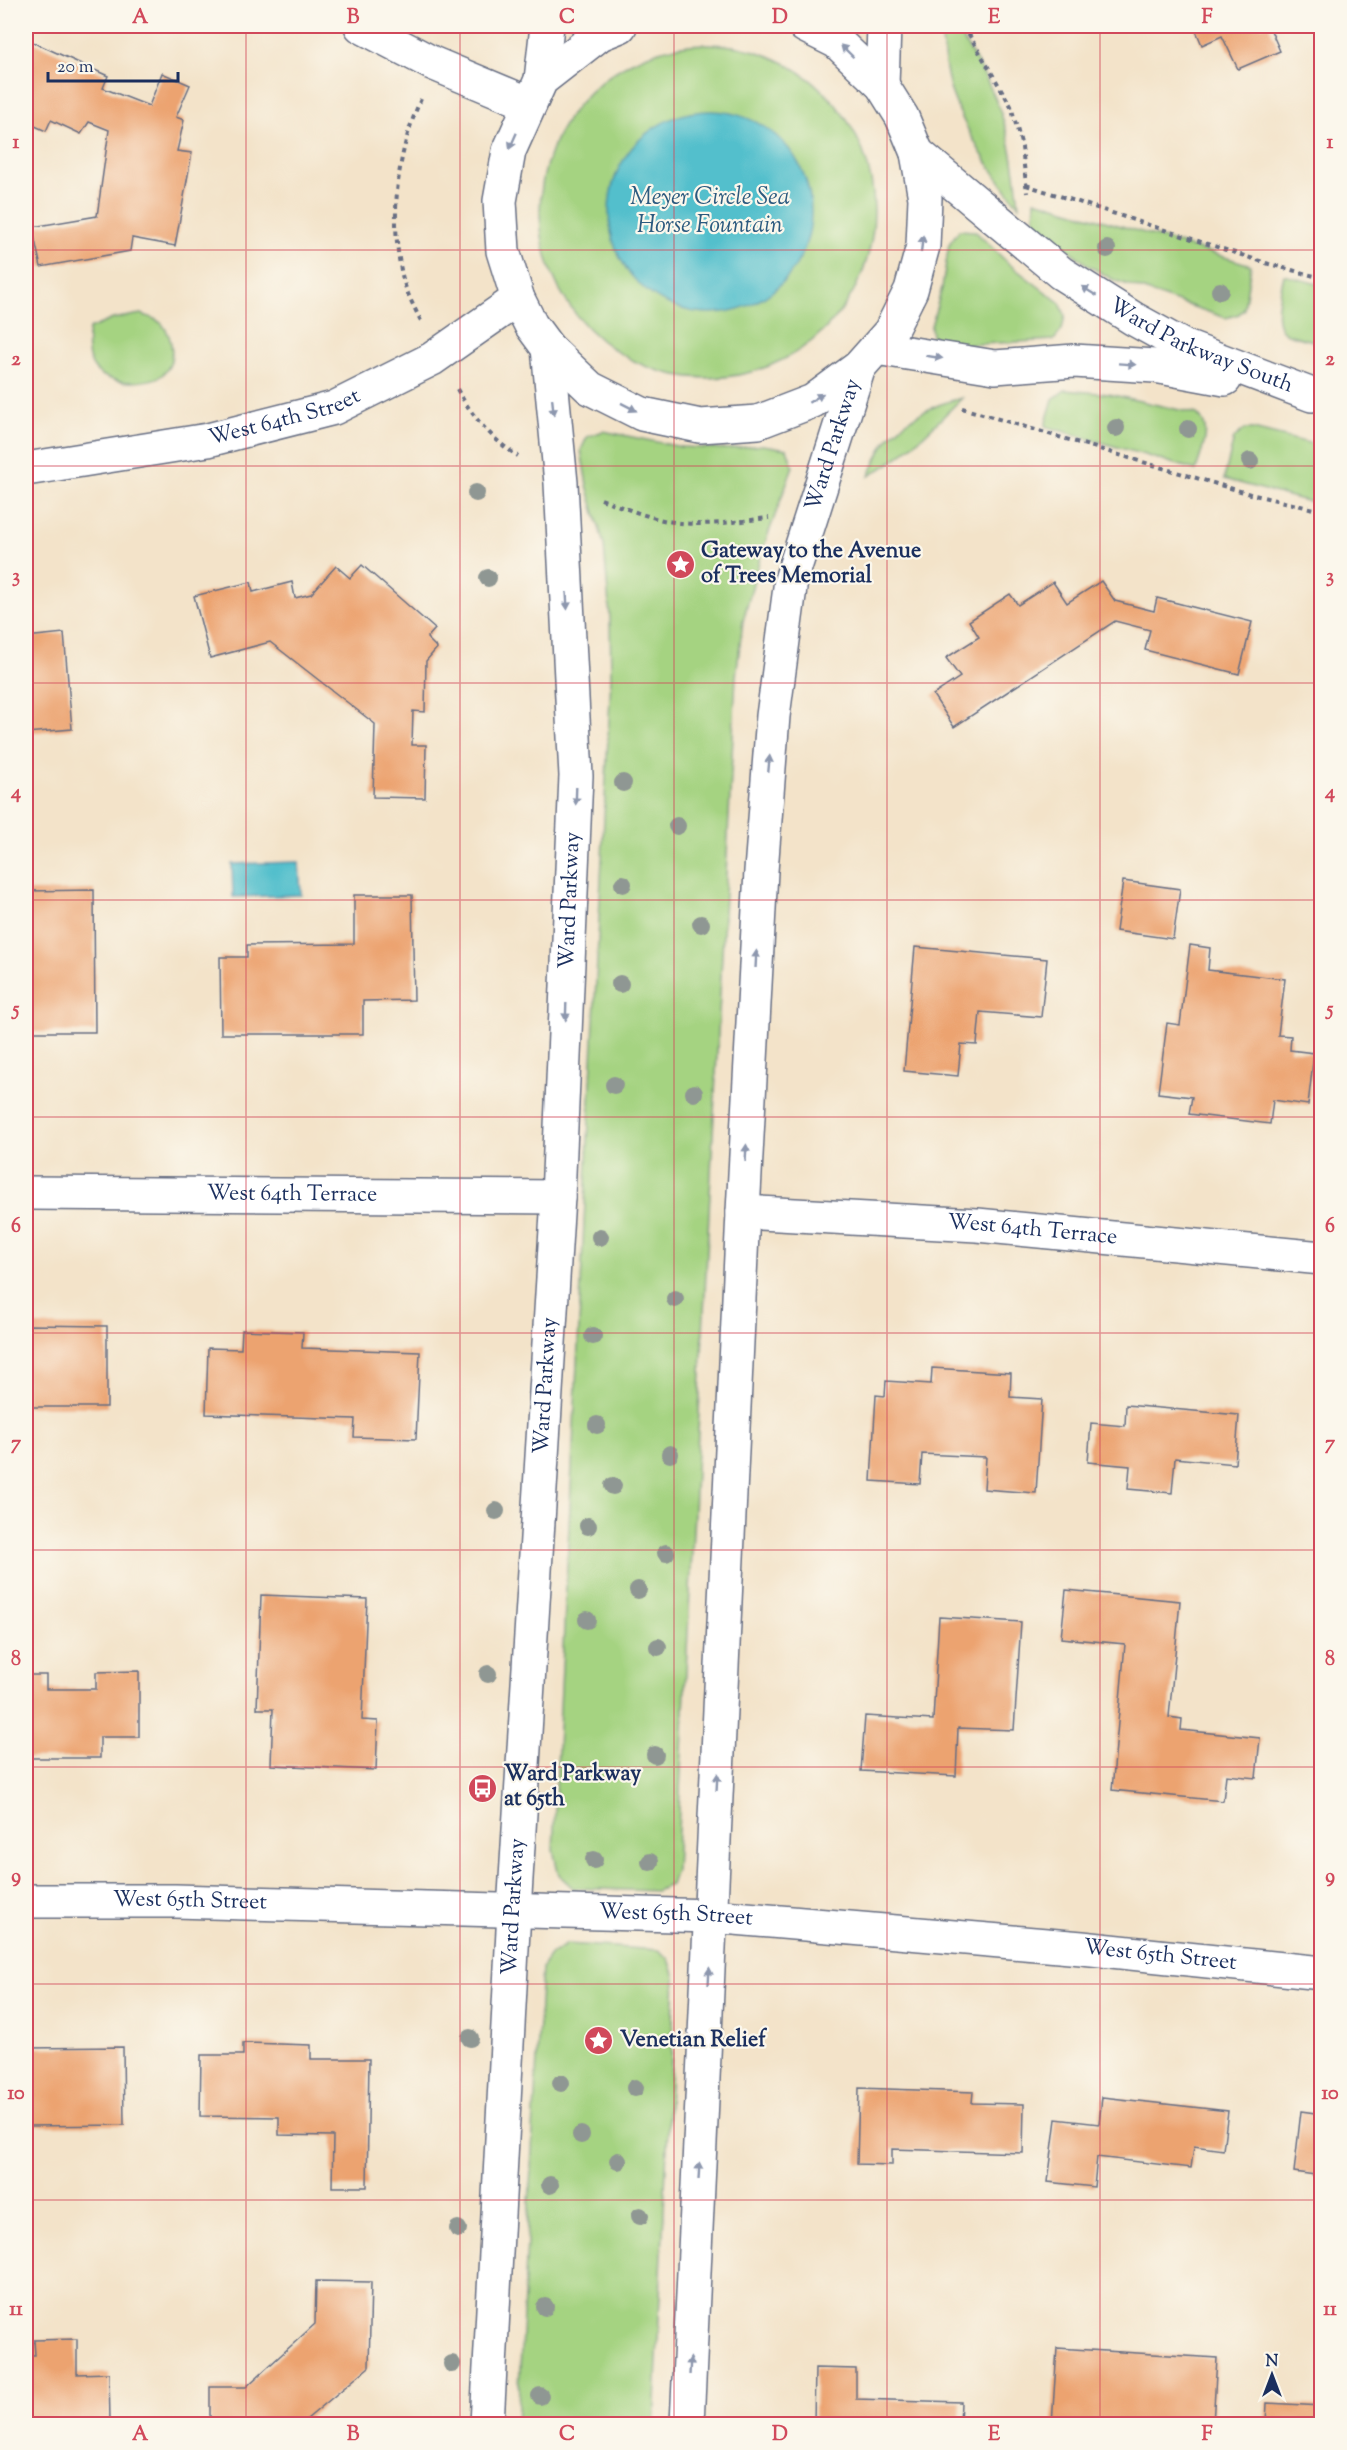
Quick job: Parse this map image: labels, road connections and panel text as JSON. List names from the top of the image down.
{
  "streets": {
    "main road": [
      "Ward Parkway South",
      "West 64th Street",
      "Ward Parkway",
      "West 64th Terrace",
      "West 65th Street"
    ]
  },
  "crossings": [
    ["Ward Parkway South", "Ward Parkway"],
    ["Ward Parkway", "West 64th Terrace"],
    ["Ward Parkway", "West 65th Street"]
  ],
  "water": ["Meyer Circle Sea Horse Fountain"],
  "places": {
    "place": ["Gateway to the Avenue of Trees Memorial", "Venetian Relief"],
    "bus stop": ["Ward Parkway at 65th"]
  },
  "scale_bar": "20 m",
  "north": "top",
  "grid": {
    "columns": [
      "A",
      "B",
      "C",
      "D",
      "E",
      "F"
    ],
    "rows": [
      "1",
      "2",
      "3",
      "4",
      "5",
      "6",
      "7",
      "8",
      "9",
      "10",
      "11"
    ]
  }
}
